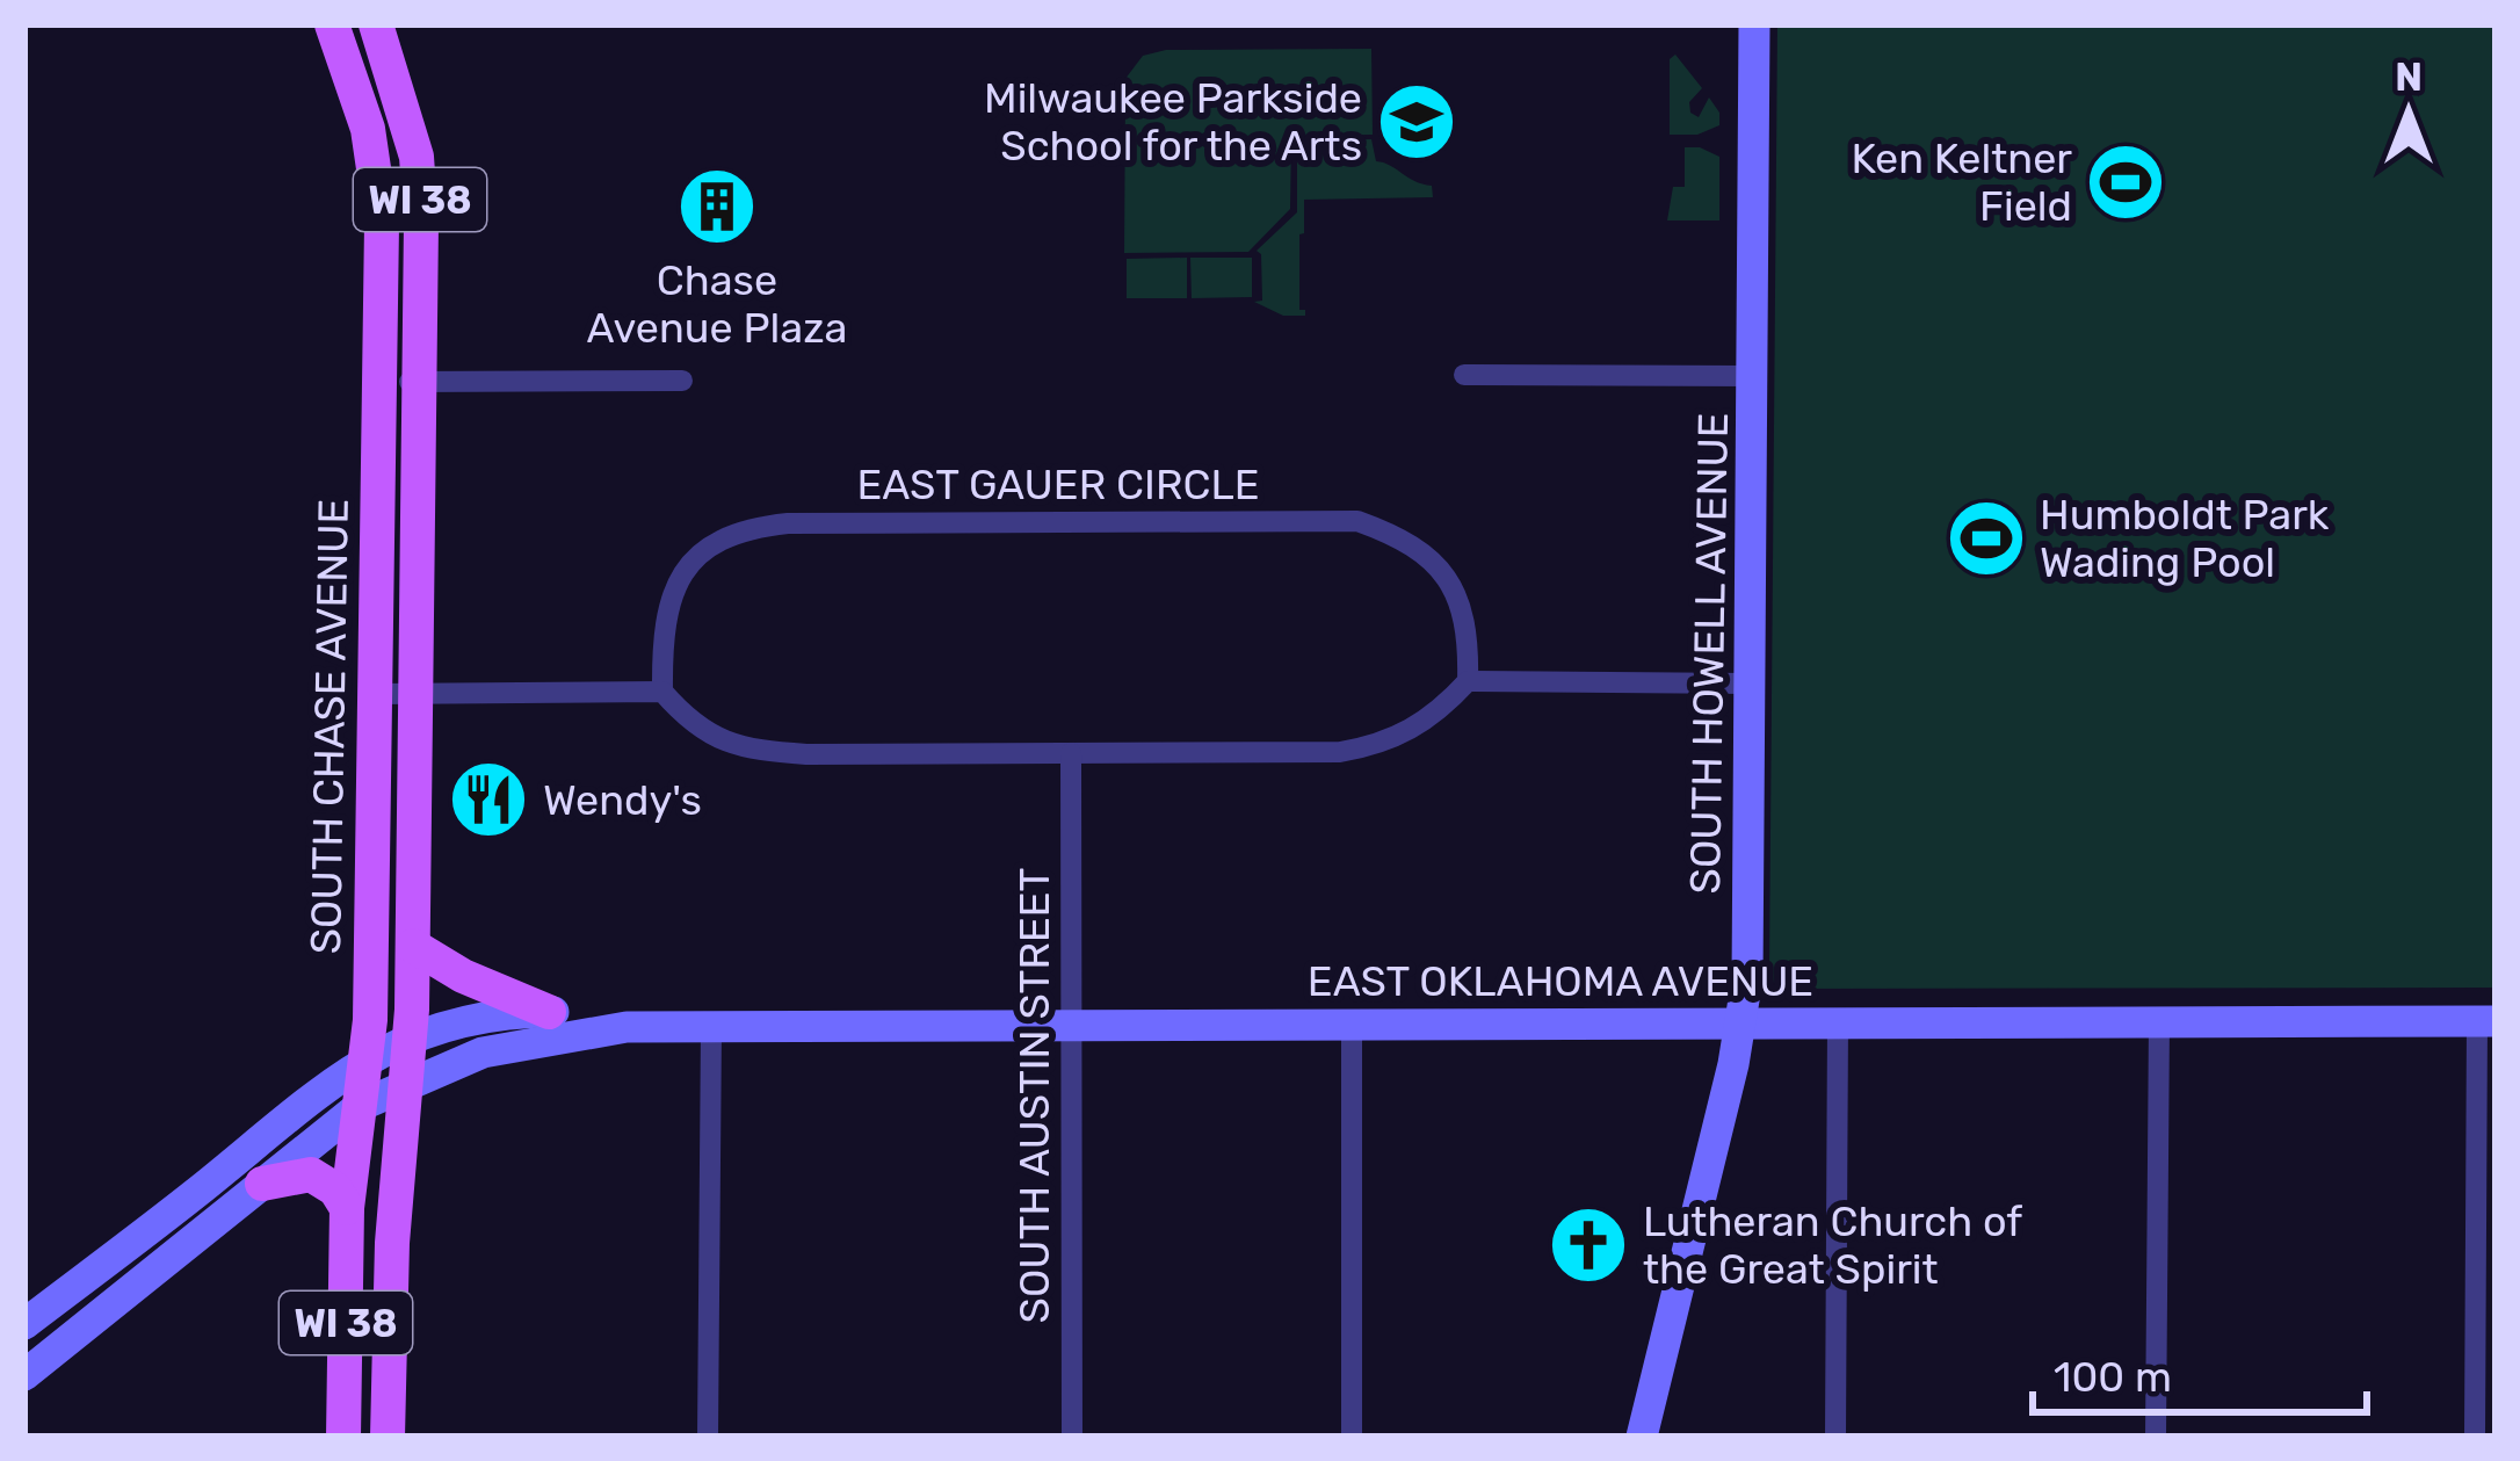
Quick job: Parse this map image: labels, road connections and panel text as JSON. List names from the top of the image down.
{
  "streets": {
    "main road": [
      "WI 38",
      "SOUTH HOWELL AVENUE",
      "SOUTH CHASE AVENUE",
      "EAST OKLAHOMA AVENUE"
    ],
    "street": ["EAST GAUER CIRCLE", "SOUTH AUSTIN STREET"]
  },
  "crossings": [
    ["SOUTH HOWELL AVENUE", "EAST OKLAHOMA AVENUE"],
    ["SOUTH CHASE AVENUE", "EAST OKLAHOMA AVENUE"],
    ["EAST OKLAHOMA AVENUE", "SOUTH AUSTIN STREET"]
  ],
  "places": {
    "school or university": ["Milwaukee Parkside School for the Arts"],
    "sports": ["Ken Keltner Field", "Humboldt Park Wading Pool"],
    "building": ["Chase Avenue Plaza"],
    "restaurant": ["Wendy's"],
    "church": ["Lutheran Church of the Great Spirit"]
  },
  "scale_bar": "100 m",
  "north": "top"
}
